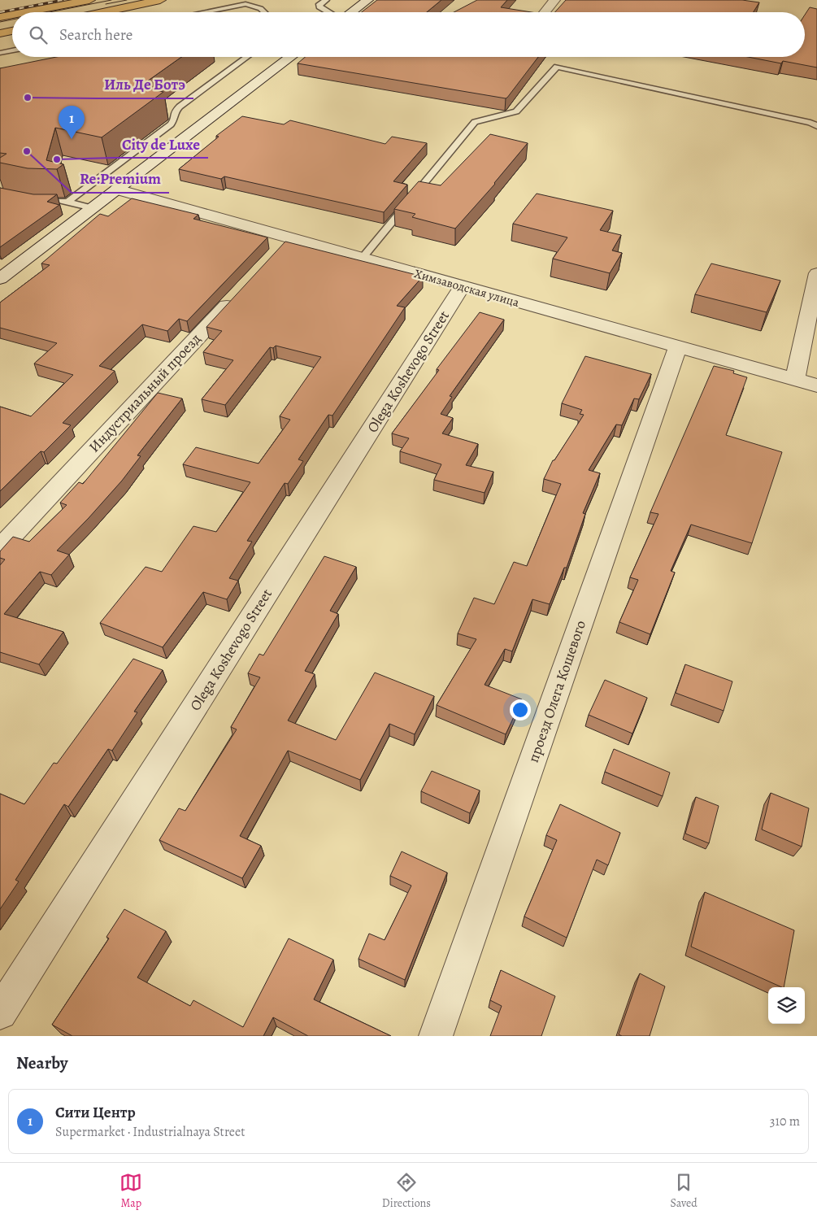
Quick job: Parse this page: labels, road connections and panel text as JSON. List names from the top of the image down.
{
  "streets": {
    "street": [
      "Химзаводская улица",
      "Olega Koshevogo Street",
      "Индустриальный проезд",
      "проезд Олега Кошевого"
    ]
  },
  "crossings": [
    ["Химзаводская улица", "Olega Koshevogo Street"],
    ["Химзаводская улица", "проезд Олега Кошевого"]
  ],
  "places": ["Иль Де Ботэ", "Re:Premium", "City de Luxe"],
  "page": {
    "search": "Search here",
    "pins": "1",
    "heading": "Nearby",
    "list": [
      {
        "mark": "1",
        "name": "Сити Центр",
        "note": "Supermarket · Industrialnaya Street",
        "value": "310 m"
      }
    ],
    "nav": ["Map", "Directions", "Saved"]
  }
}
